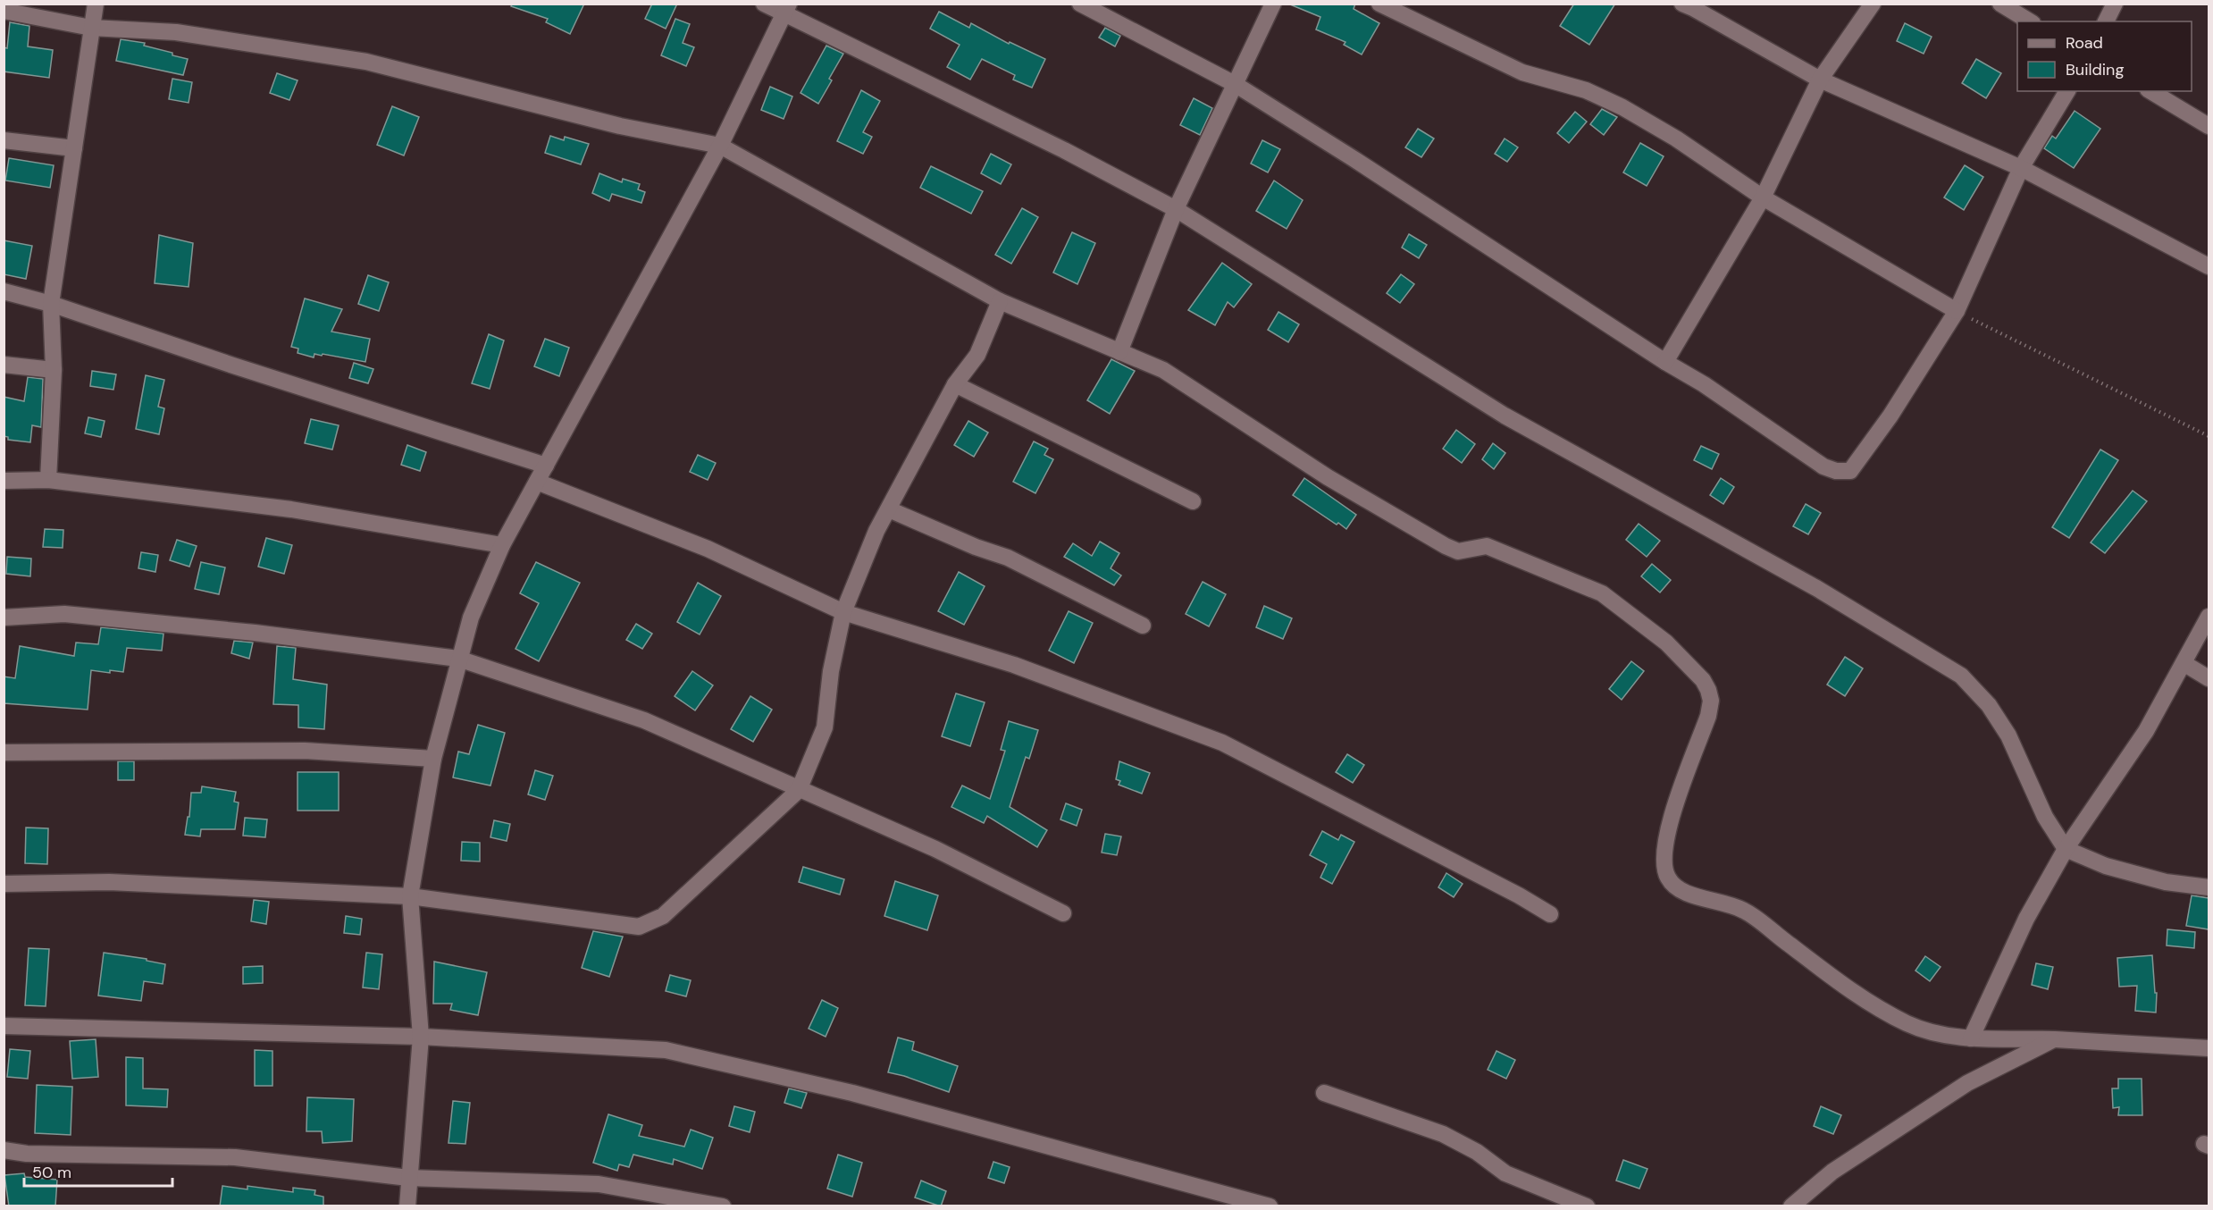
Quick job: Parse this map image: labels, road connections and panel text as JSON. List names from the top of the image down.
{
  "legend": ["Road", "Building"],
  "scale_bar": "50 m"
}
